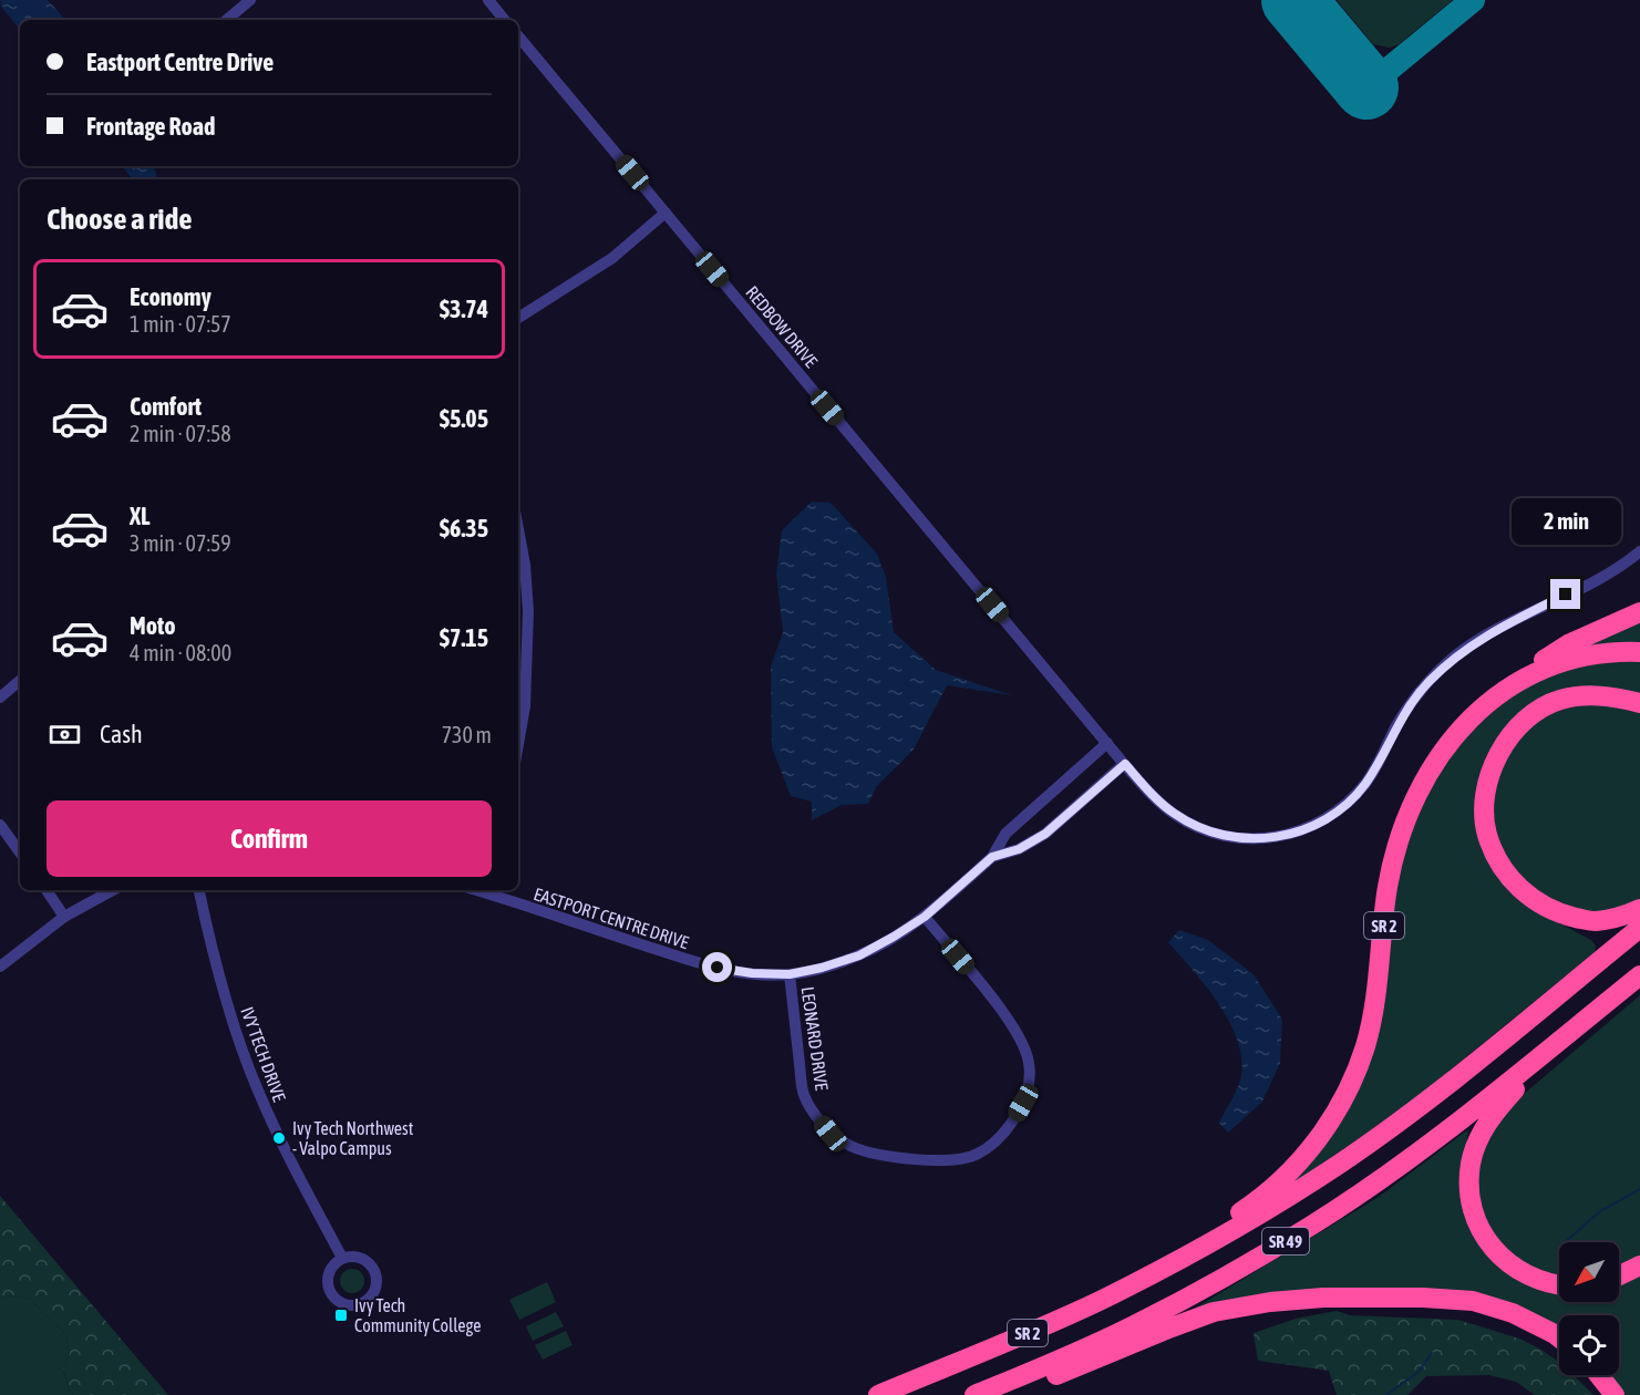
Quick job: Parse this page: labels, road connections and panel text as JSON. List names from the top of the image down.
{
  "streets": {
    "highway": ["SR 2", "SR 49"],
    "street": [
      "REDBOW DRIVE",
      "EASTPORT CENTRE DRIVE",
      "LEONARD DRIVE",
      "IVY TECH DRIVE"
    ]
  },
  "crossings": [
    ["REDBOW DRIVE", "EASTPORT CENTRE DRIVE"],
    ["EASTPORT CENTRE DRIVE", "LEONARD DRIVE"],
    ["SR 2", "SR 49"]
  ],
  "places": {
    "other": ["Ivy Tech Northwest - Valpo Campus"],
    "transit": ["Ivy Tech Community College"]
  },
  "north": "bottom left",
  "page": {
    "banner": ["Eastport Centre Drive", "Frontage Road"],
    "heading": "Choose a ride",
    "list": [
      {
        "name": "Economy",
        "note": "1 min · 07:57",
        "value": "$3.74"
      },
      {
        "name": "Comfort",
        "note": "2 min · 07:58",
        "value": "$5.05"
      },
      {
        "name": "XL",
        "note": "3 min · 07:59",
        "value": "$6.35"
      },
      {
        "name": "Moto",
        "note": "4 min · 08:00",
        "value": "$7.15"
      }
    ],
    "bubble": "2 min",
    "pay": ["Cash", "730 m"],
    "buttons": "Confirm"
  }
}
